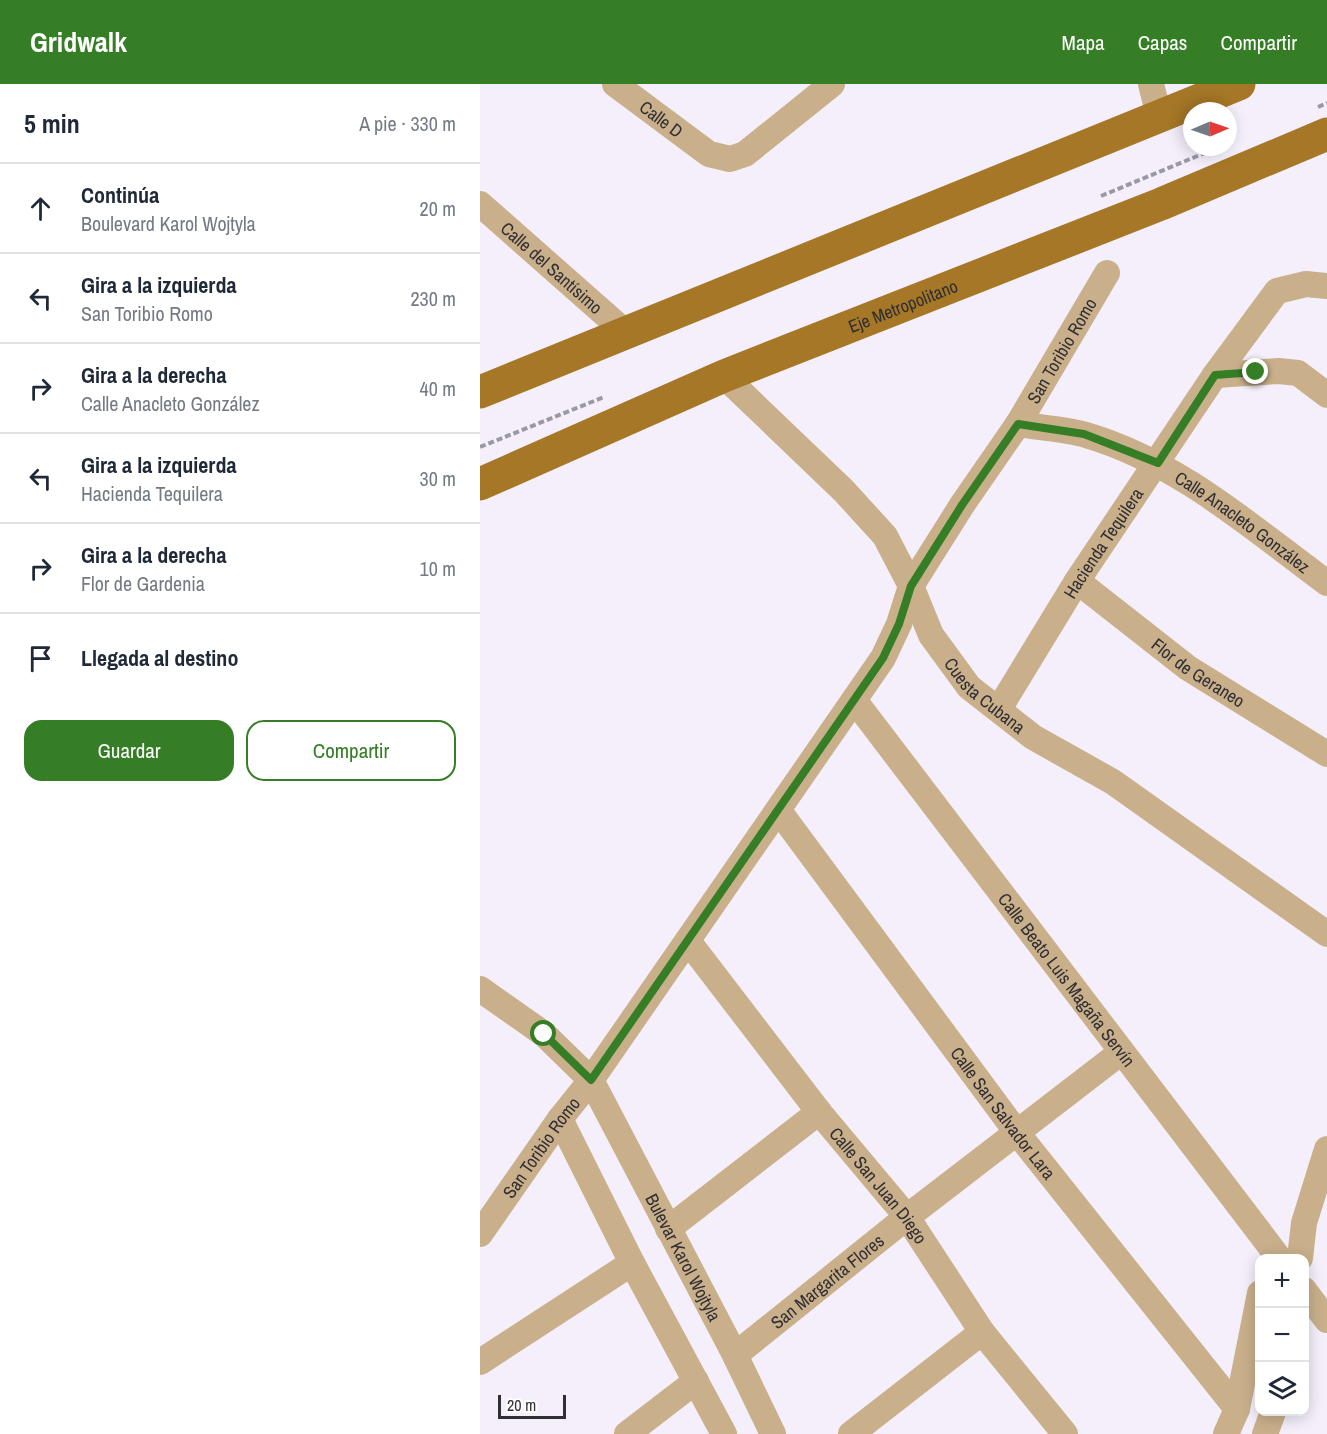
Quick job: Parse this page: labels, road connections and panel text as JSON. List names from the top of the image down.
{
  "streets": {
    "main road": ["Eje Metropolitano"],
    "street": [
      "Calle D",
      "Calle del Santísimo",
      "San Toribio Romo",
      "Calle Anacleto González",
      "Hacienda Tequilera",
      "Flor de Geraneo",
      "Cuesta Cubana",
      "Calle Beato Luis Magaña Servín",
      "Calle San Salvador Lara",
      "Calle San Juan Diego",
      "Bulevar Karol Wojtyla",
      "San Margarita Flores"
    ]
  },
  "crossings": [
    ["Eje Metropolitano", "Cuesta Cubana"],
    ["San Toribio Romo", "Calle Anacleto González"],
    ["San Toribio Romo", "Cuesta Cubana"],
    ["San Toribio Romo", "Calle Beato Luis Magaña Servín"],
    ["San Toribio Romo", "Calle San Salvador Lara"],
    ["San Toribio Romo", "Calle San Juan Diego"],
    ["San Toribio Romo", "Bulevar Karol Wojtyla"],
    ["Calle Anacleto González", "Hacienda Tequilera"],
    ["Hacienda Tequilera", "Flor de Geraneo"],
    ["Hacienda Tequilera", "Cuesta Cubana"],
    ["Calle Beato Luis Magaña Servín", "San Margarita Flores"],
    ["Calle San Salvador Lara", "San Margarita Flores"],
    ["Calle San Juan Diego", "San Margarita Flores"],
    ["Bulevar Karol Wojtyla", "San Margarita Flores"]
  ],
  "scale_bar": "20 m",
  "north": "right",
  "page": {
    "header": "Gridwalk",
    "nav": ["Mapa", "Capas", "Compartir"],
    "heading": ["5 min", "A pie · 330 m"],
    "list": [
      ["Continúa", "Boulevard Karol Wojtyla", "20 m"],
      ["Gira a la izquierda", "San Toribio Romo", "230 m"],
      ["Gira a la derecha", "Calle Anacleto González", "40 m"],
      ["Gira a la izquierda", "Hacienda Tequilera", "30 m"],
      ["Gira a la derecha", "Flor de Gardenia", "10 m"],
      "Llegada al destino"
    ],
    "buttons": ["Guardar", "Compartir"],
    "map_buttons": ["+", "−"],
    "scale": "20 m"
  }
}
